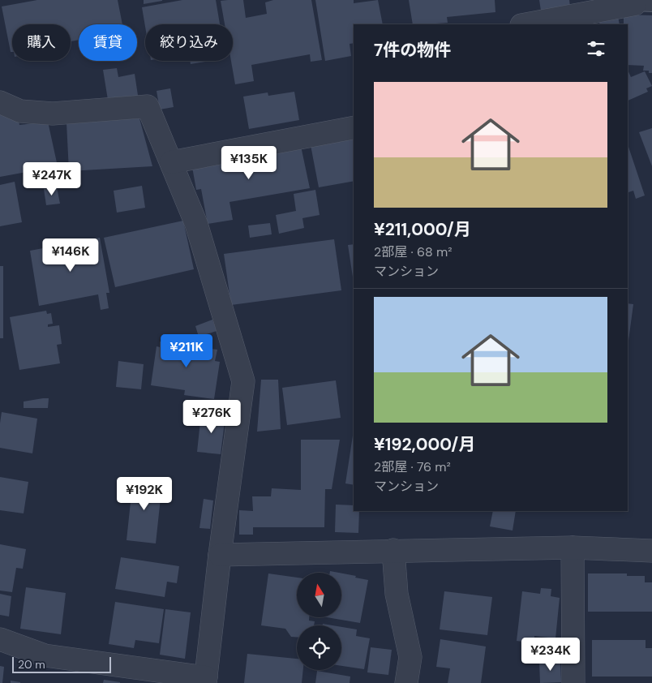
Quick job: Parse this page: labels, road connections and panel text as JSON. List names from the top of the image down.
{
  "scale_bar": "20 m",
  "north": "top",
  "page": {
    "chip": ["購入", "賃貸", "絞り込み"],
    "heading": "7件の物件",
    "list": [
      {
        "name": "¥211,000/月",
        "note": "2部屋 · 68 m² · マンション"
      },
      {
        "name": "¥192,000/月",
        "note": "2部屋 · 76 m² · マンション"
      }
    ],
    "price": [
      "¥135K",
      "¥247K",
      "¥146K",
      "¥211K",
      "¥276K",
      "¥192K",
      "¥234K"
    ],
    "scale": "20 m"
  }
}
